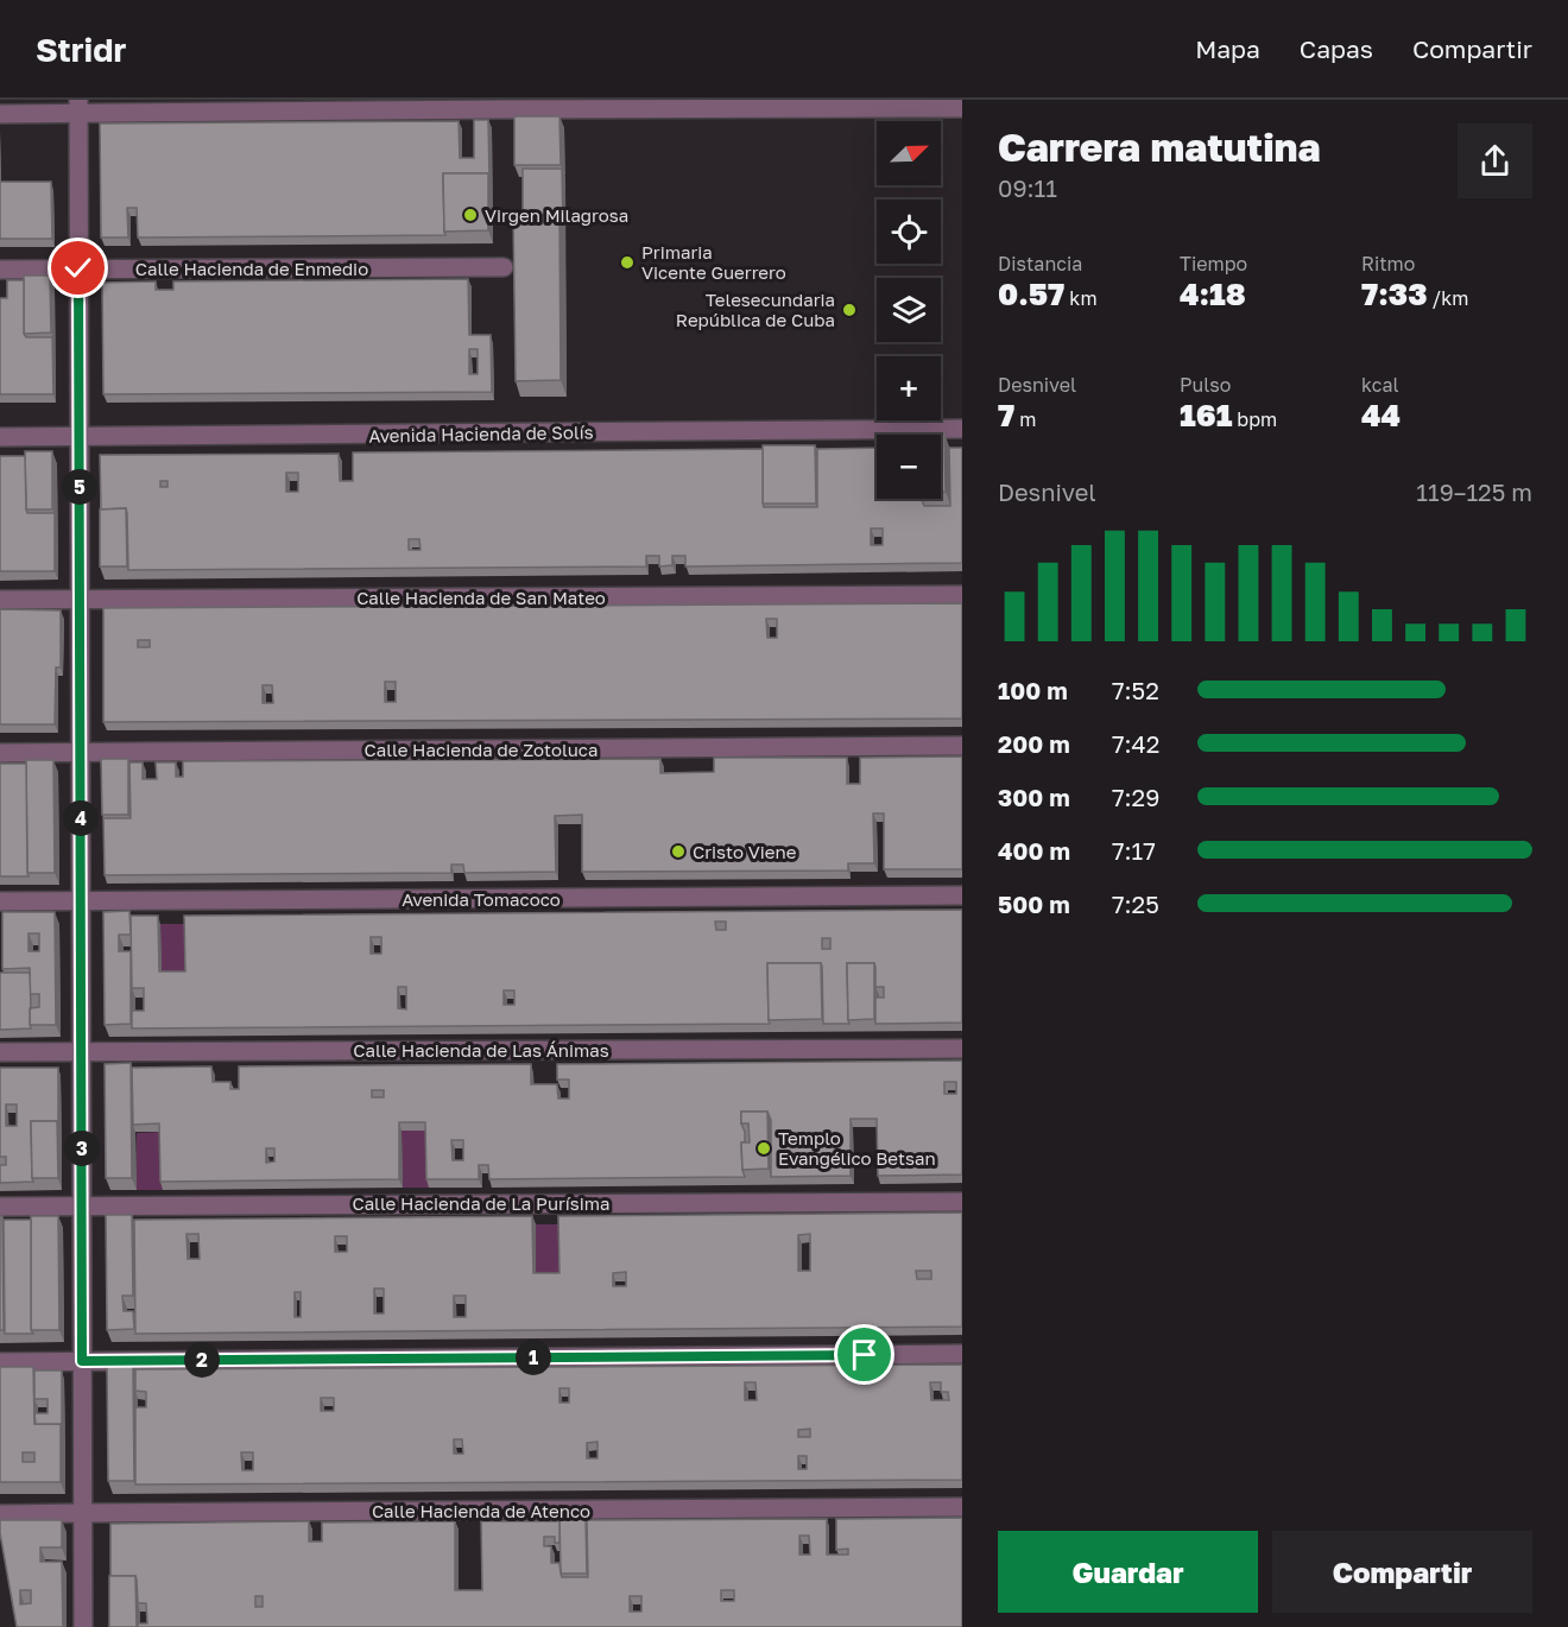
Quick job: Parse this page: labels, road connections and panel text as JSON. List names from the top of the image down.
{
  "streets": {
    "street": [
      "Calle Hacienda de Enmedio",
      "Avenida Hacienda de Solís",
      "Calle Hacienda de San Mateo",
      "Calle Hacienda de Zotoluca",
      "Avenida Tomacoco",
      "Calle Hacienda de Las Ánimas",
      "Calle Hacienda de La Purísima",
      "Calle Hacienda de Atenco"
    ]
  },
  "places": [
    "Virgen Milagrosa",
    "Primaria Vicente Guerrero",
    "Telesecundaria República de Cuba",
    "Cristo Viene",
    "Templo Evangélico Betsan"
  ],
  "north": "top right",
  "page": {
    "header": "Stridr",
    "nav": ["Mapa", "Capas", "Compartir"],
    "heading": ["Carrera matutina", "09:11"],
    "map_buttons": ["+", "−"],
    "stats": [
      ["Distancia", "0.57 km"],
      ["Tiempo", "4:18"],
      ["Ritmo", "7:33 /km"],
      ["Desnivel", "7 m"],
      ["Pulso", "161 bpm"],
      ["kcal", "44"]
    ],
    "chart": ["Desnivel", "119–125 m"],
    "pins": [
      "5",
      "4",
      "3",
      "1",
      "2"
    ],
    "list": [
      {
        "name": "100 m",
        "note": "7:52"
      },
      {
        "name": "200 m",
        "note": "7:42"
      },
      {
        "name": "300 m",
        "note": "7:29"
      },
      {
        "name": "400 m",
        "note": "7:17"
      },
      {
        "name": "500 m",
        "note": "7:25"
      }
    ],
    "buttons": ["Guardar", "Compartir"]
  }
}
